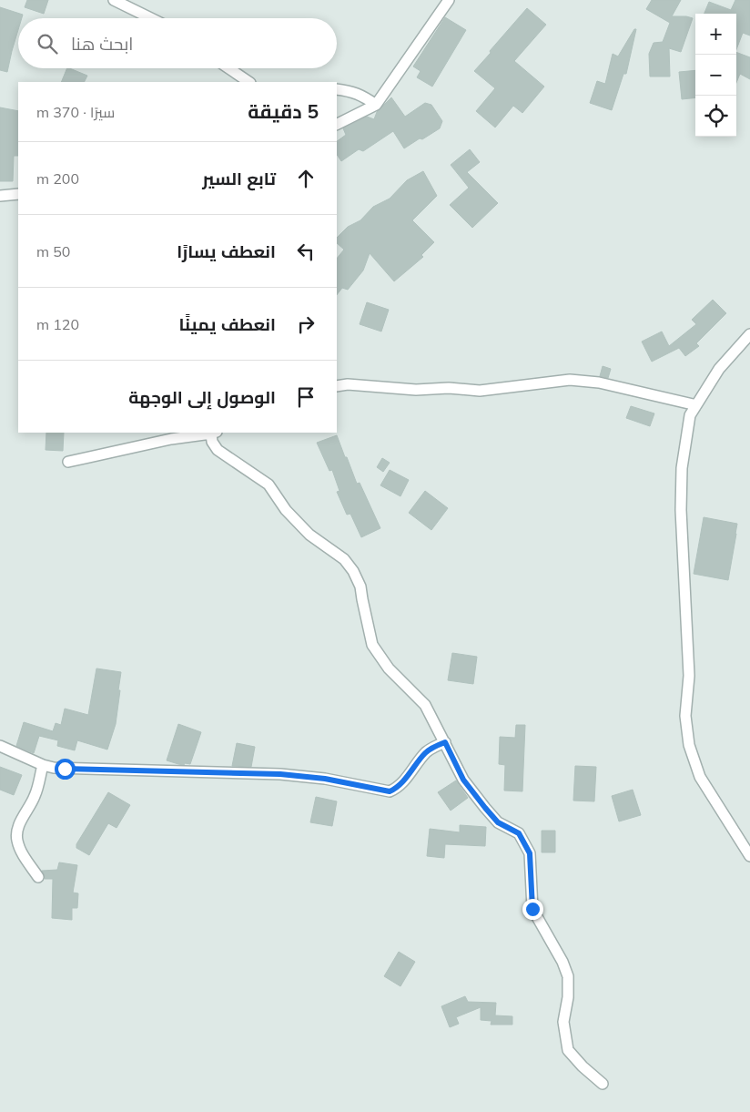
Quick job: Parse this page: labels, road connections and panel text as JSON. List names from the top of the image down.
{
  "page": {
    "map_buttons": ["+", "−"],
    "search": "ابحث هنا",
    "heading": ["5 دقيقة", "سيرًا · 370 m"],
    "list": [
      ["تابع السير", "200 m"],
      ["انعطف يسارًا", "50 m"],
      ["انعطف يمينًا", "120 m"],
      "الوصول إلى الوجهة"
    ]
  }
}
